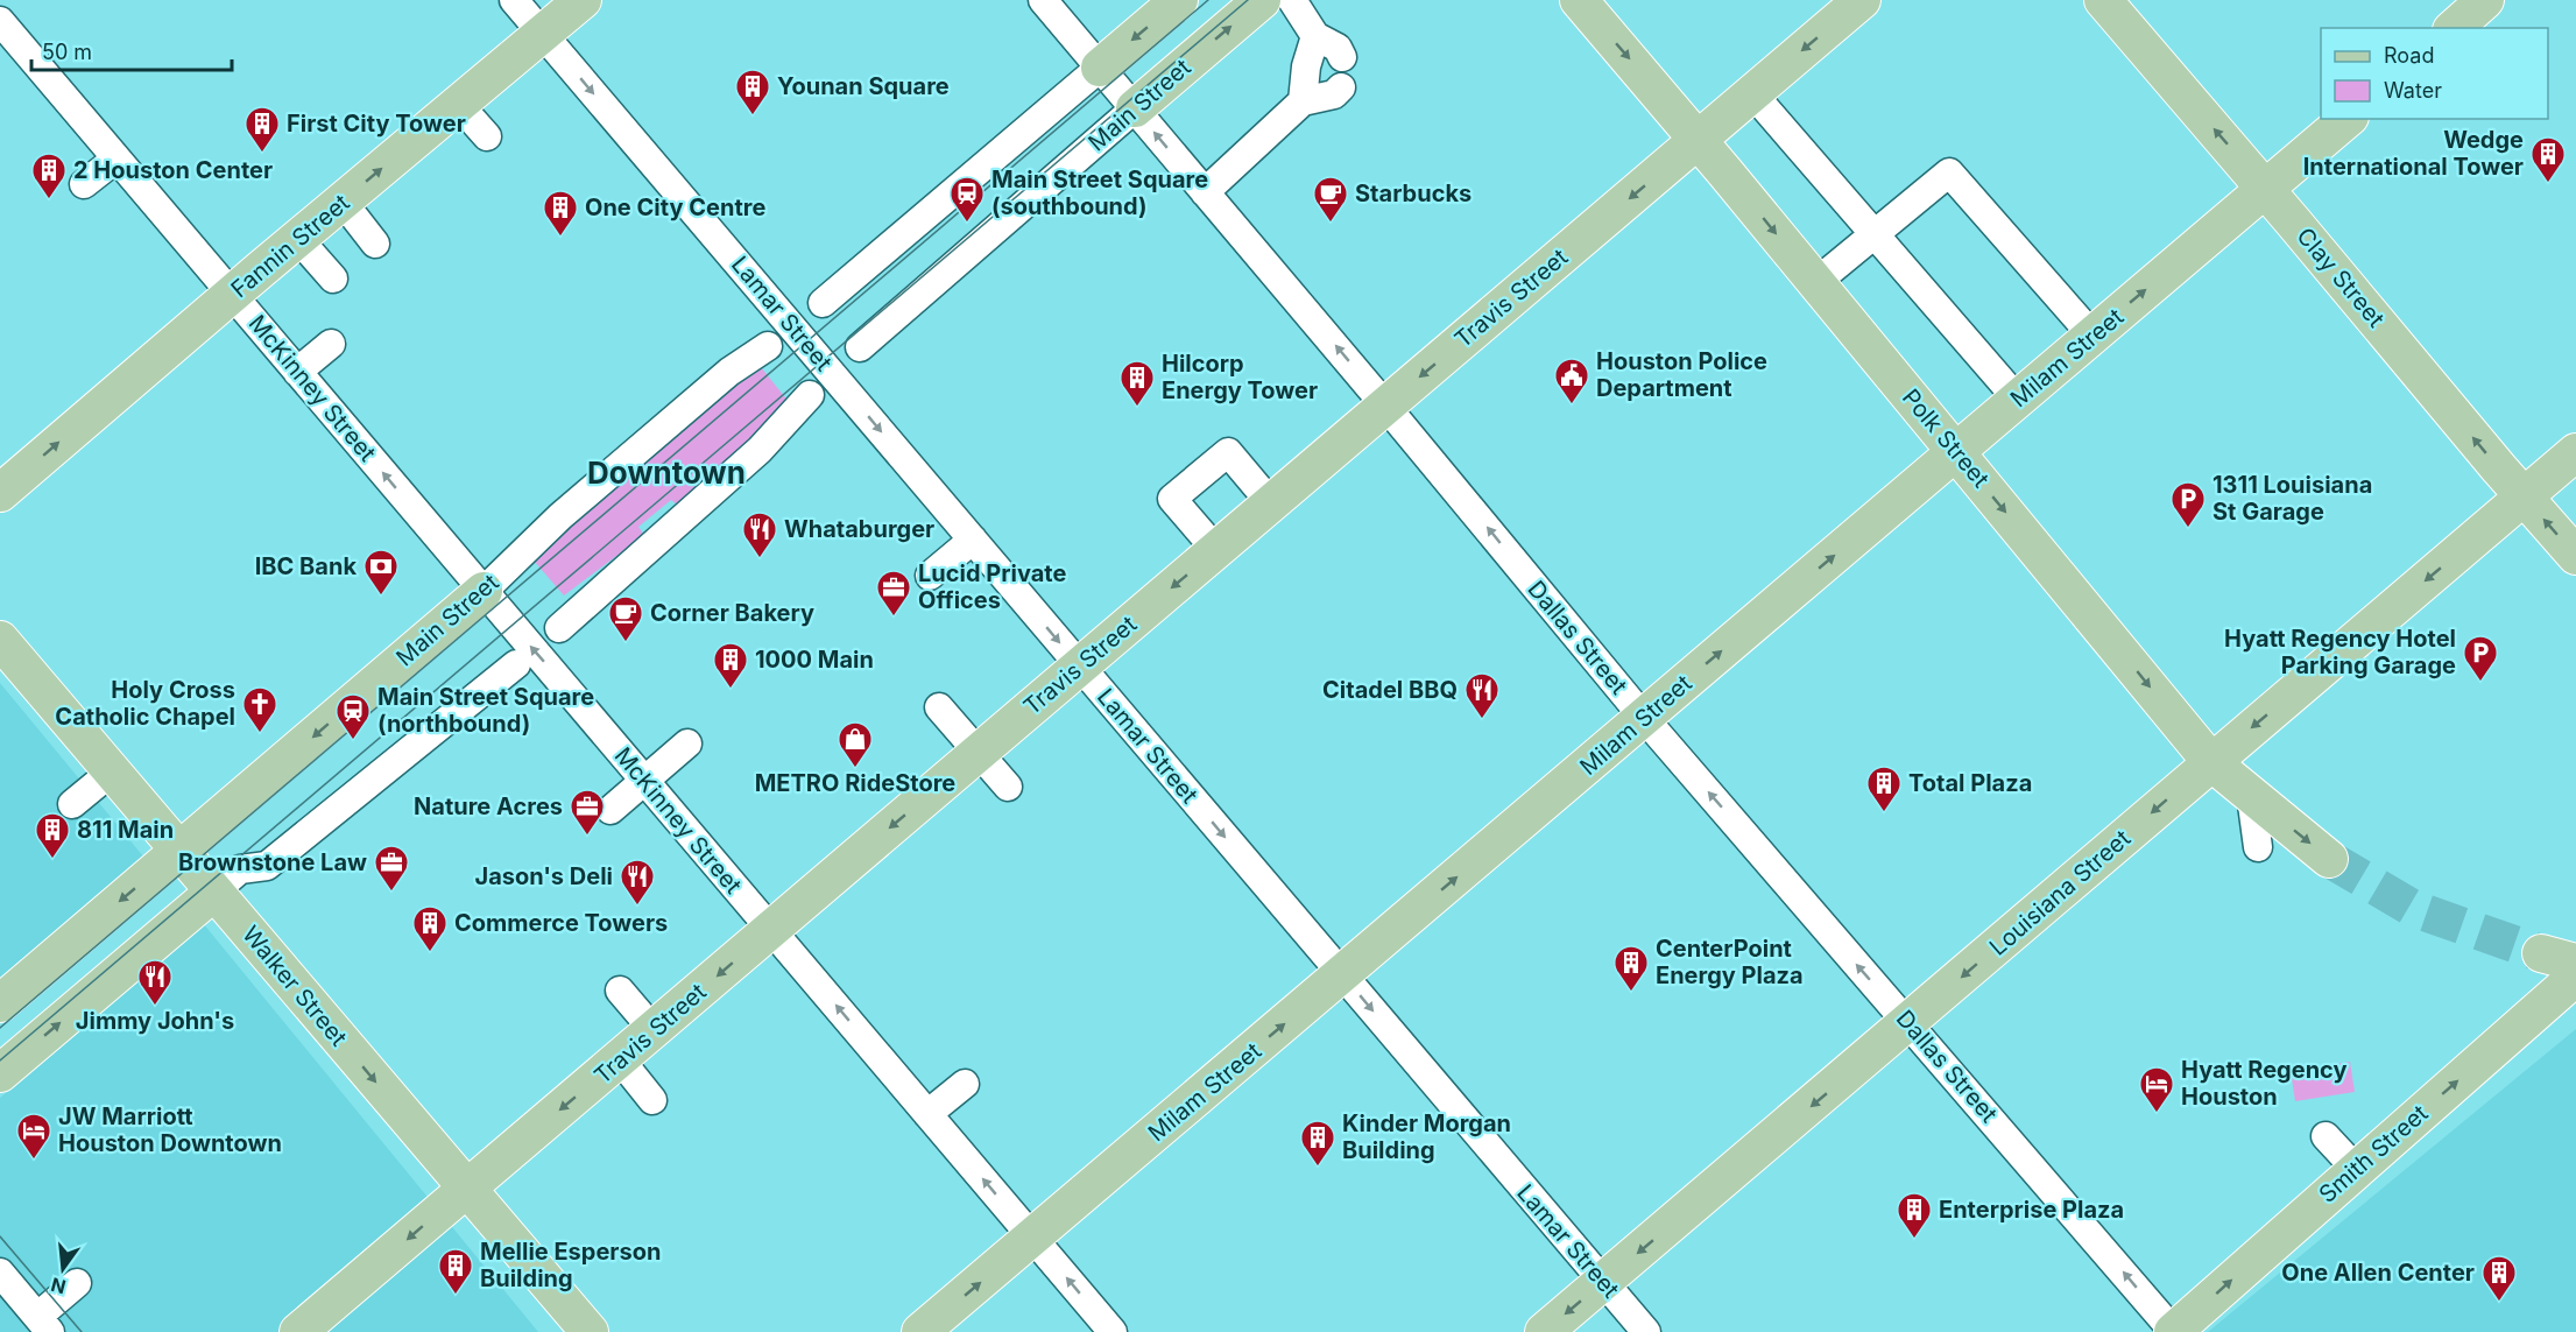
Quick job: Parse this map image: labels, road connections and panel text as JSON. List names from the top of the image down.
{
  "streets": {
    "main road": [
      "Main Street",
      "Fannin Street",
      "Clay Street",
      "Travis Street",
      "Milam Street",
      "Polk Street",
      "Louisiana Street",
      "Walker Street",
      "Smith Street"
    ],
    "street": ["Lamar Street", "McKinney Street", "Dallas Street"]
  },
  "crossings": [
    ["Main Street", "McKinney Street"],
    ["Main Street", "Dallas Street"],
    ["Main Street", "Walker Street"],
    ["Fannin Street", "Lamar Street"],
    ["Fannin Street", "McKinney Street"],
    ["Clay Street", "Milam Street"],
    ["Clay Street", "Louisiana Street"],
    ["Travis Street", "Lamar Street"],
    ["Travis Street", "McKinney Street"],
    ["Travis Street", "Polk Street"],
    ["Travis Street", "Dallas Street"],
    ["Travis Street", "Walker Street"],
    ["Lamar Street", "Milam Street"],
    ["Lamar Street", "Louisiana Street"],
    ["Milam Street", "McKinney Street"],
    ["Milam Street", "Polk Street"],
    ["Milam Street", "Dallas Street"],
    ["Polk Street", "Louisiana Street"],
    ["Dallas Street", "Louisiana Street"],
    ["Dallas Street", "Smith Street"]
  ],
  "one_way": [
    "Fannin Street",
    "Clay Street",
    "Travis Street",
    "Lamar Street",
    "Milam Street",
    "McKinney Street",
    "Polk Street",
    "Dallas Street",
    "Louisiana Street",
    "Walker Street",
    "Smith Street"
  ],
  "districts": ["Downtown"],
  "places": {
    "building": [
      "Younan Square",
      "First City Tower",
      "Wedge International Tower",
      "2 Houston Center",
      "One City Centre",
      "Hilcorp Energy Tower",
      "1000 Main",
      "Total Plaza",
      "811 Main",
      "Commerce Towers",
      "CenterPoint Energy Plaza",
      "Kinder Morgan Building",
      "Enterprise Plaza",
      "Mellie Esperson Building",
      "One Allen Center"
    ],
    "station": ["Main Street Square (southbound)", "Main Street Square (northbound)"],
    "cafe": ["Starbucks", "Corner Bakery"],
    "public building": ["Houston Police Department"],
    "parking": ["1311 Louisiana St Garage", "Hyatt Regency Hotel Parking Garage"],
    "restaurant": [
      "Whataburger",
      "Citadel BBQ",
      "Jason's Deli",
      "Jimmy John's"
    ],
    "bank": ["IBC Bank"],
    "office": ["Lucid Private Offices", "Nature Acres", "Brownstone Law"],
    "church": ["Holy Cross Catholic Chapel"],
    "shop": ["METRO RideStore"],
    "hotel": ["Hyatt Regency Houston", "JW Marriott Houston Downtown"]
  },
  "legend": ["Road", "Water"],
  "scale_bar": "50 m",
  "north": "bottom"
}
